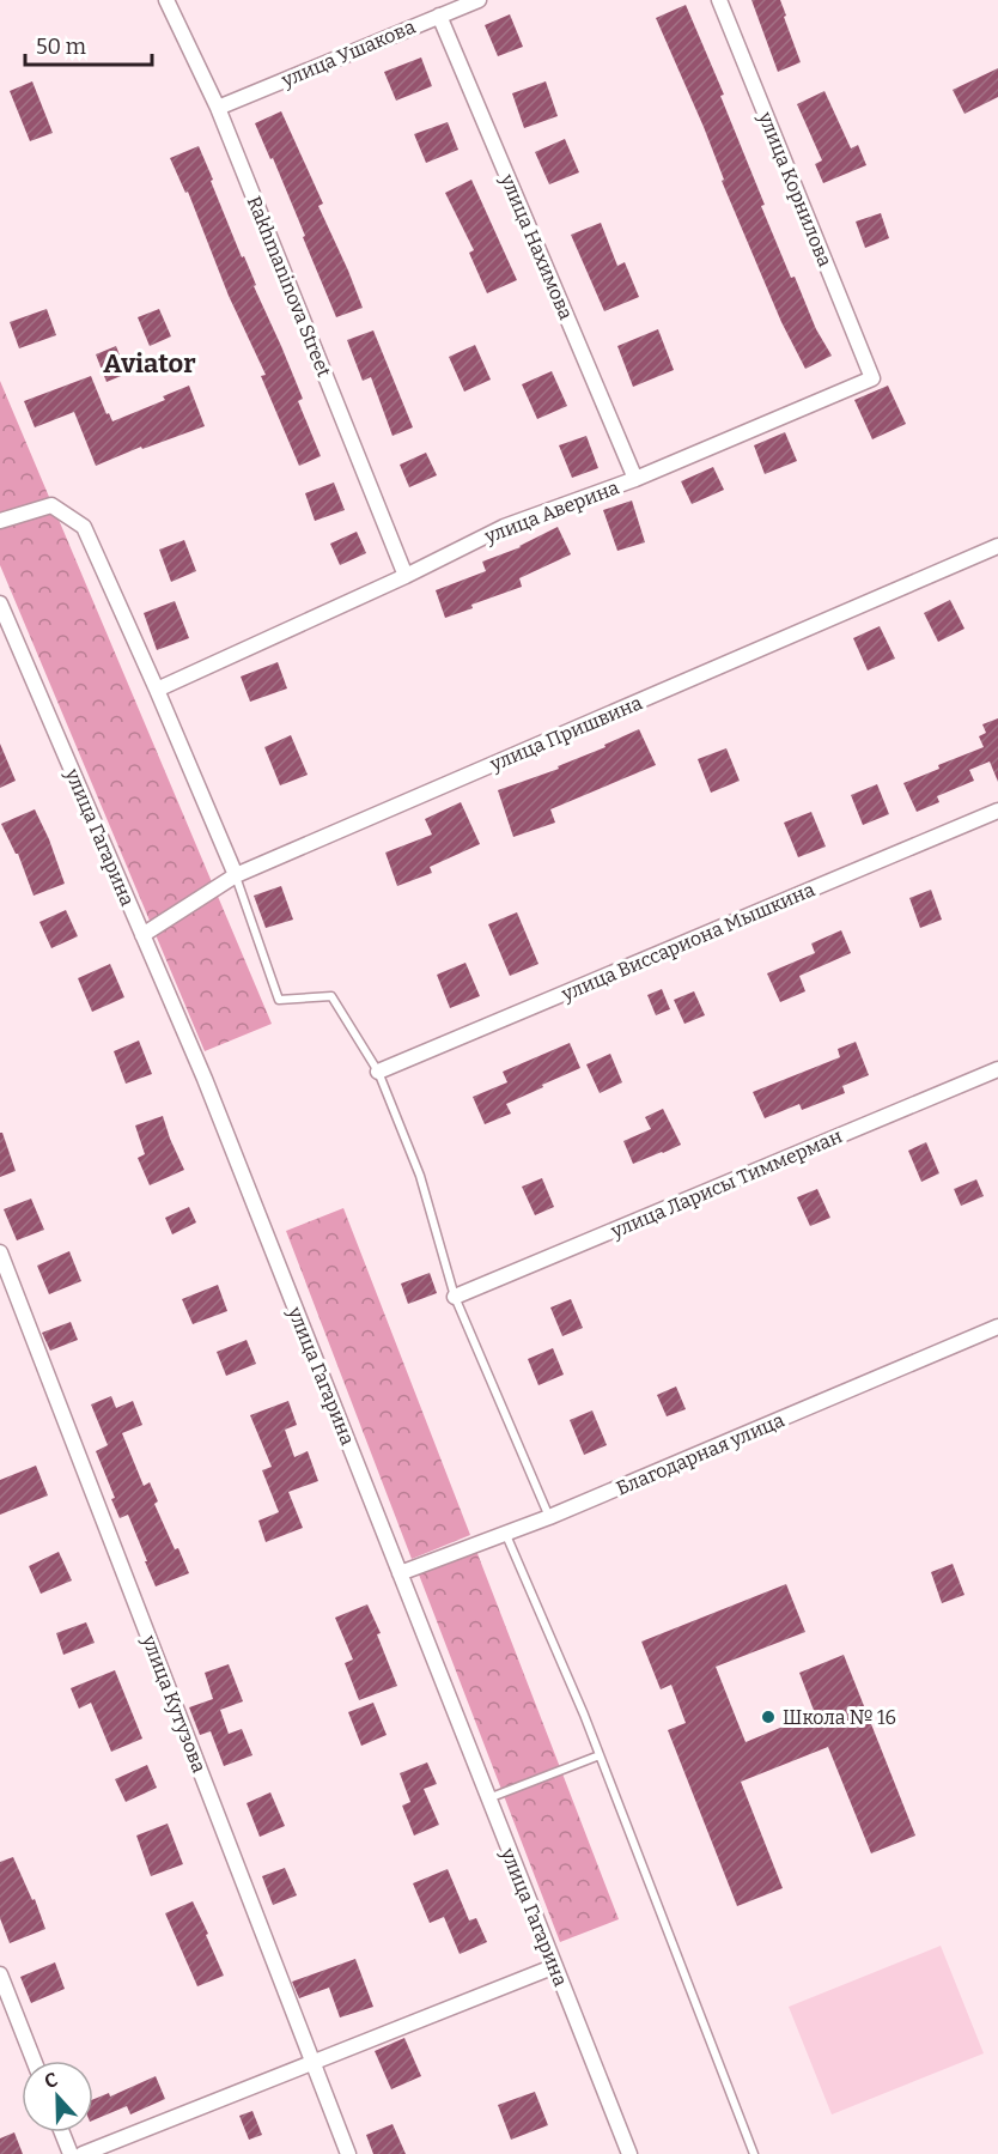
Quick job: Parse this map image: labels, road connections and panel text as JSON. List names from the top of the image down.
{
  "streets": {
    "street": [
      "улица Ушакова",
      "улица Корнилова",
      "улица Нахимова",
      "Rakhmaninova Street",
      "улица Аверина",
      "улица Пришвина",
      "улица Гагарина",
      "улица Виссариона Мышкина",
      "улица Ларисы Тиммерман",
      "Благодарная улица",
      "улица Кутузова"
    ]
  },
  "crossings": [
    ["улица Ушакова", "улица Нахимова"],
    ["улица Ушакова", "Rakhmaninova Street"],
    ["улица Корнилова", "улица Аверина"],
    ["улица Нахимова", "улица Аверина"],
    ["Rakhmaninova Street", "улица Аверина"],
    ["улица Пришвина", "улица Гагарина"],
    ["улица Гагарина", "Благодарная улица"]
  ],
  "districts": ["Aviator"],
  "places": ["Школа № 16"],
  "scale_bar": "50 m",
  "north": "top"
}
